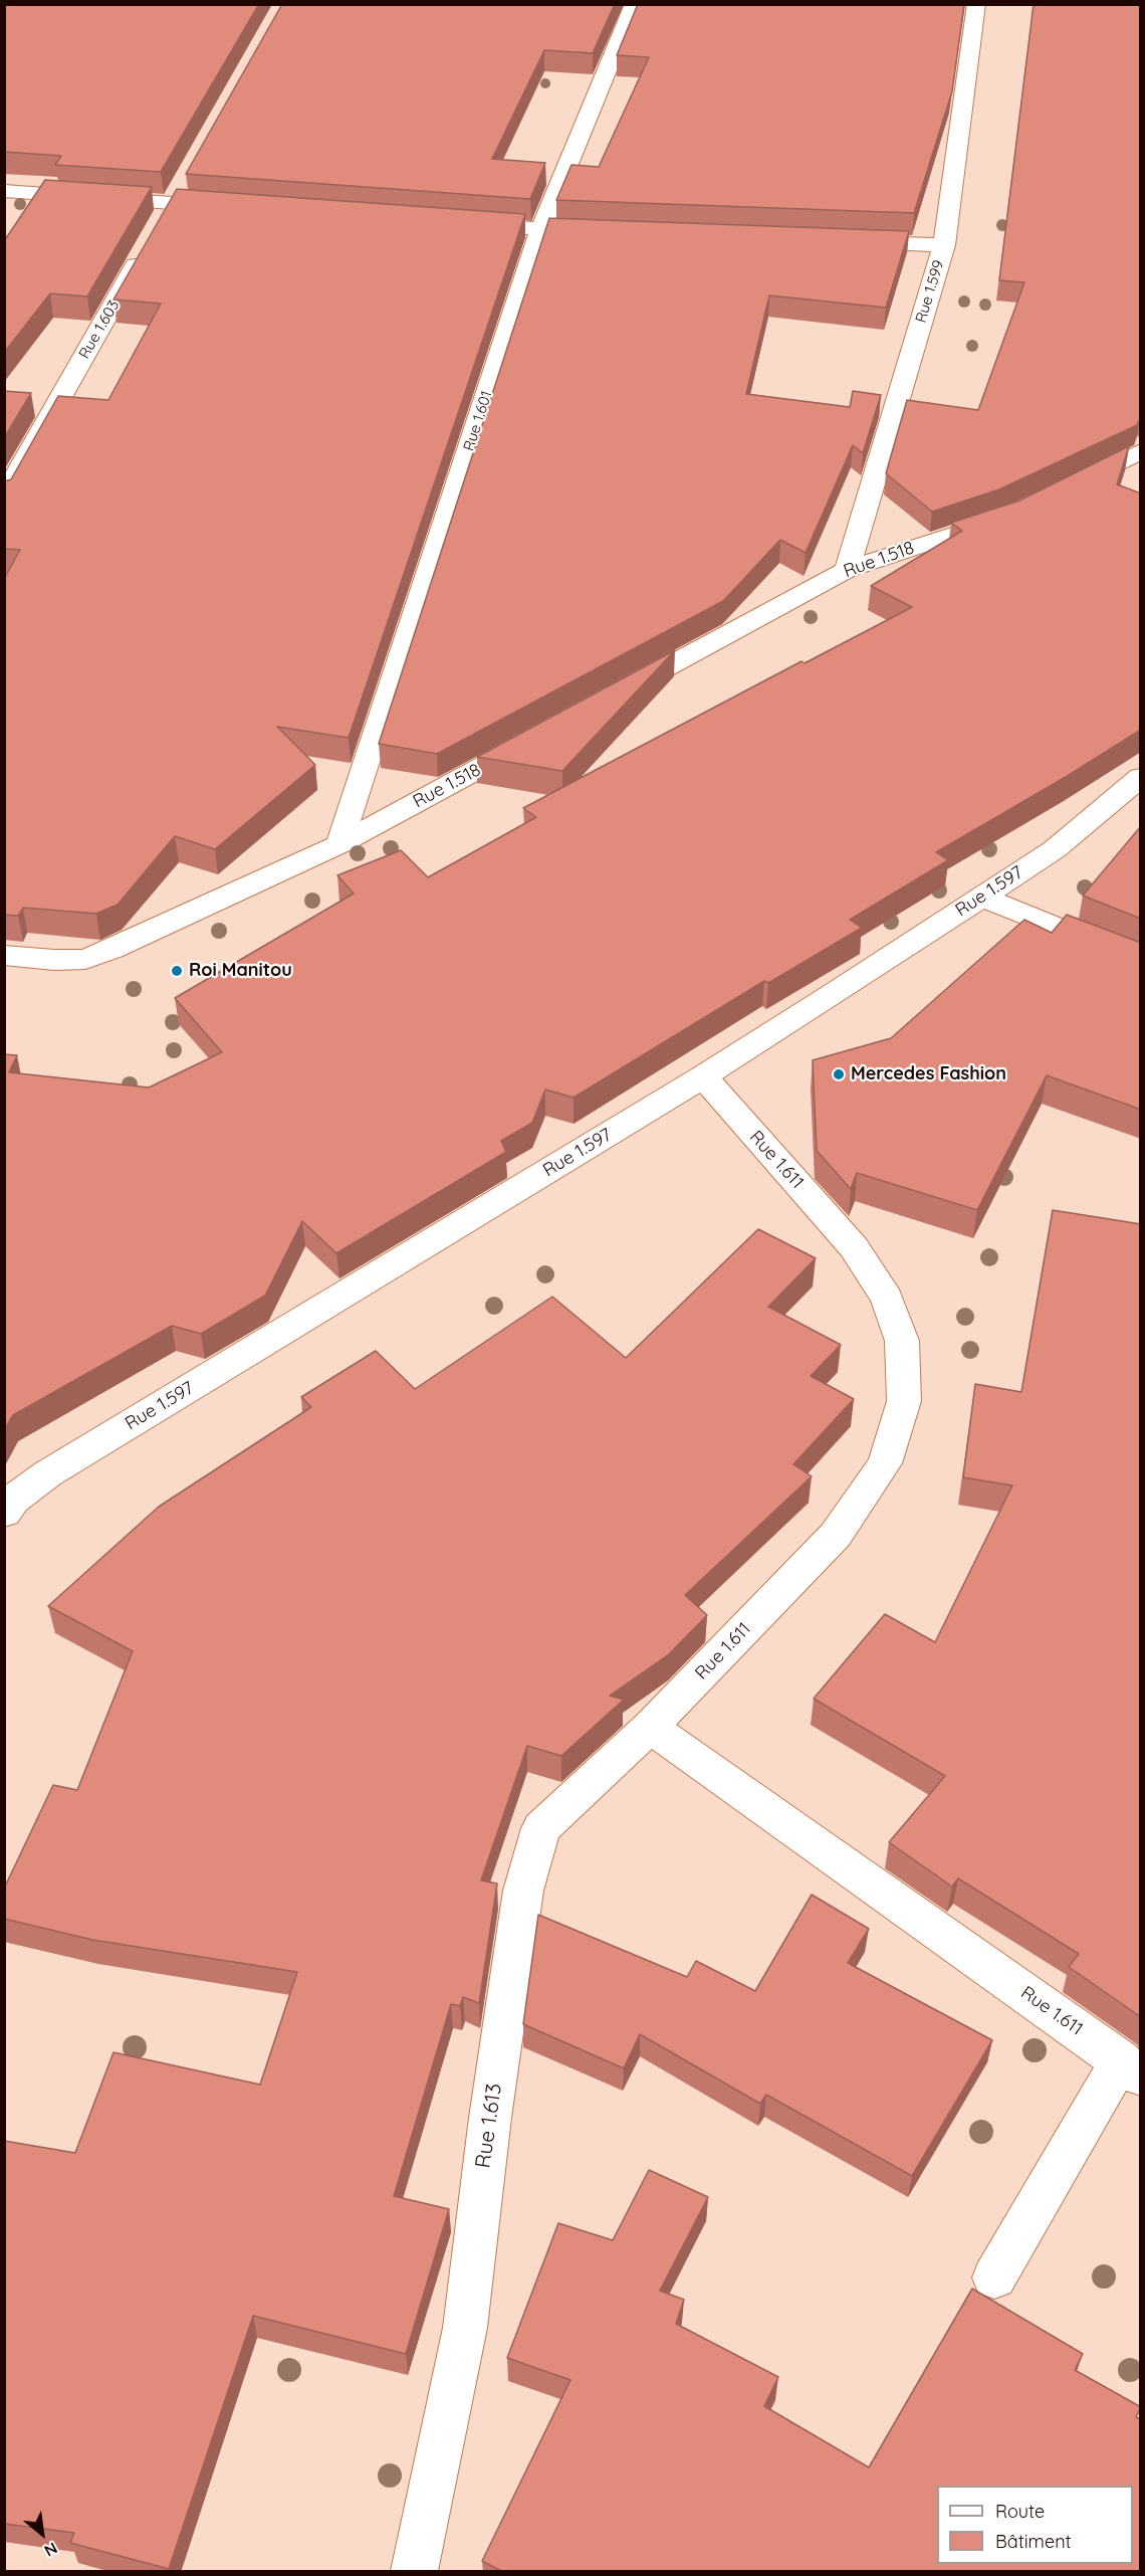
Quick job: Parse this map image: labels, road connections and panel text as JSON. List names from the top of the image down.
{
  "streets": {
    "street": [
      "Rue 1.599",
      "Rue 1.603",
      "Rue 1.601",
      "Rue 1.518",
      "Rue 1.597",
      "Rue 1.611",
      "Rue 1.613"
    ]
  },
  "crossings": [
    ["Rue 1.599", "Rue 1.518"],
    ["Rue 1.601", "Rue 1.518"],
    ["Rue 1.597", "Rue 1.611"],
    ["Rue 1.611", "Rue 1.613"]
  ],
  "places": ["Roi Manitou", "Mercedes Fashion"],
  "legend": ["Route", "Bâtiment"],
  "north": "bottom right"
}
